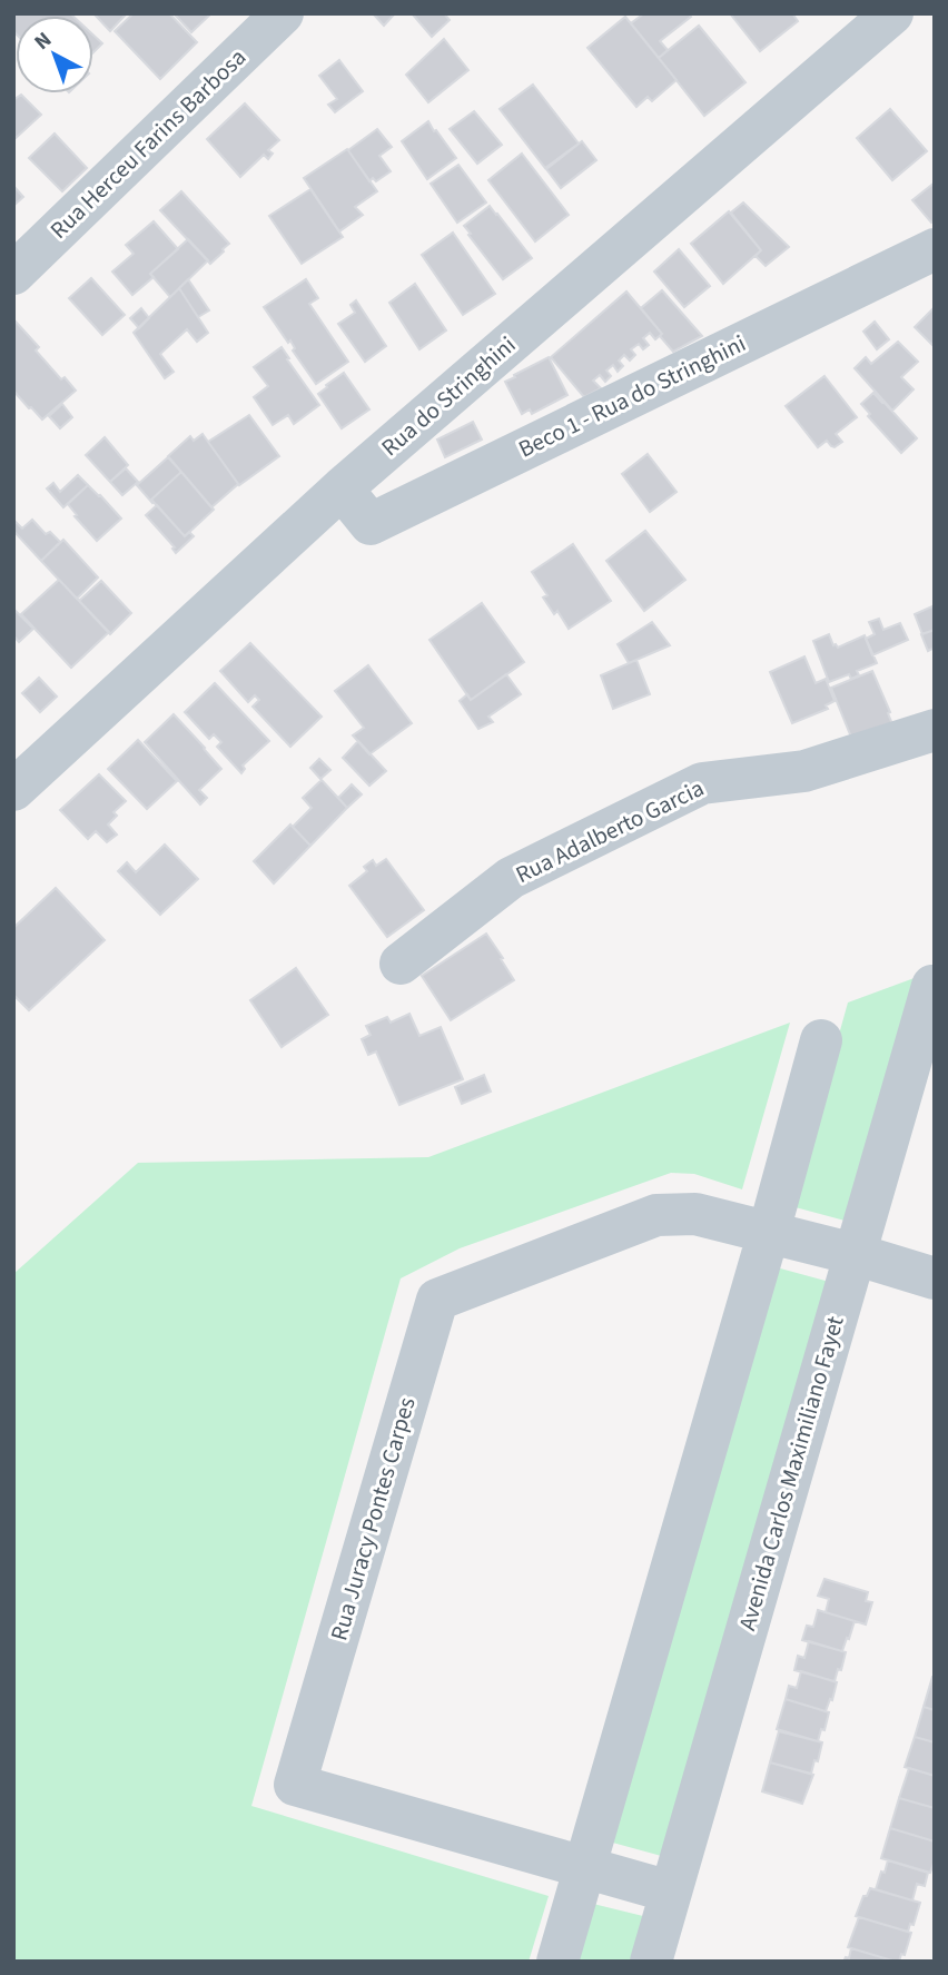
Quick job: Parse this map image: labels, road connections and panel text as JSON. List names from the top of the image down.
{
  "streets": {
    "street": [
      "Rua Herceu Farins Barbosa",
      "Rua do Stringhini",
      "Beco 1 - Rua do Stringhini",
      "Rua Adalberto Garcia",
      "Avenida Carlos Maximiliano Fayet",
      "Rua Juracy Pontes Carpes"
    ]
  },
  "crossings": [
    ["Rua do Stringhini", "Beco 1 - Rua do Stringhini"]
  ],
  "north": "top left"
}
